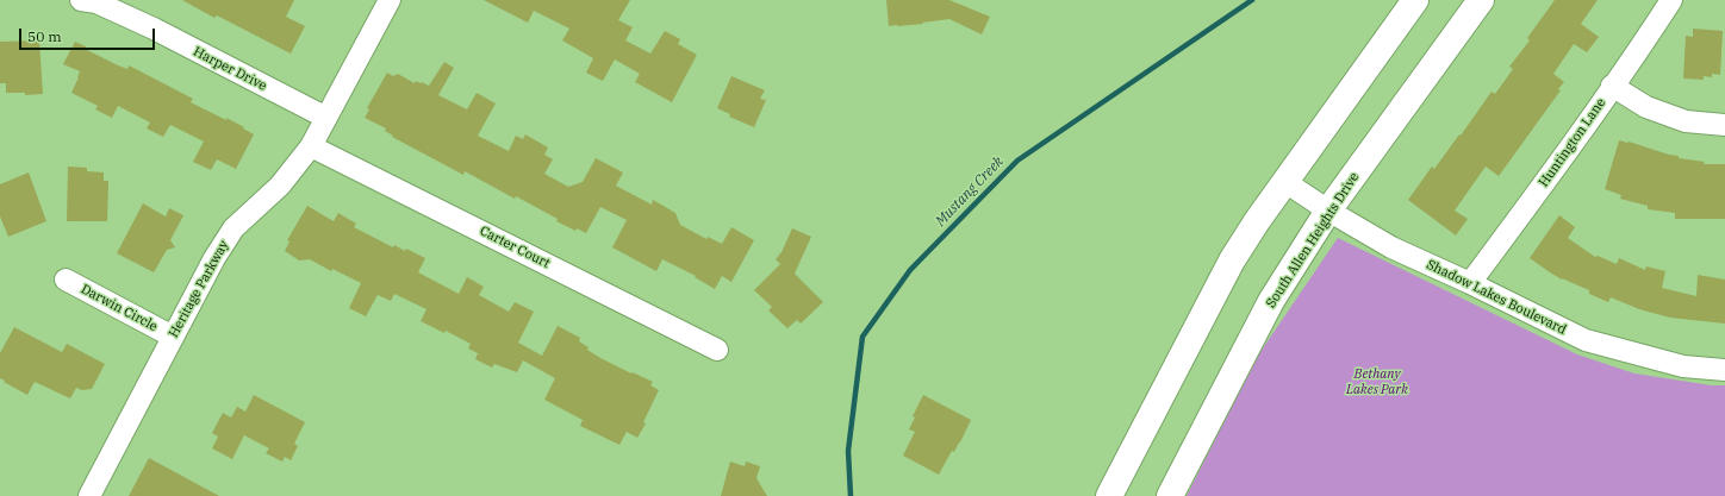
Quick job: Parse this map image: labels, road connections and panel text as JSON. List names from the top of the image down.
{
  "streets": {
    "main road": ["South Allen Heights Drive"],
    "street": [
      "Harper Drive",
      "Huntington Lane",
      "Carter Court",
      "Heritage Parkway",
      "Shadow Lakes Boulevard",
      "Darwin Circle"
    ]
  },
  "crossings": [
    ["Harper Drive", "Heritage Parkway"],
    ["Huntington Lane", "Shadow Lakes Boulevard"],
    ["South Allen Heights Drive", "Shadow Lakes Boulevard"],
    ["Carter Court", "Heritage Parkway"],
    ["Heritage Parkway", "Darwin Circle"]
  ],
  "water": ["Mustang Creek"],
  "parks": ["Bethany Lakes Park"],
  "scale_bar": "50 m"
}
